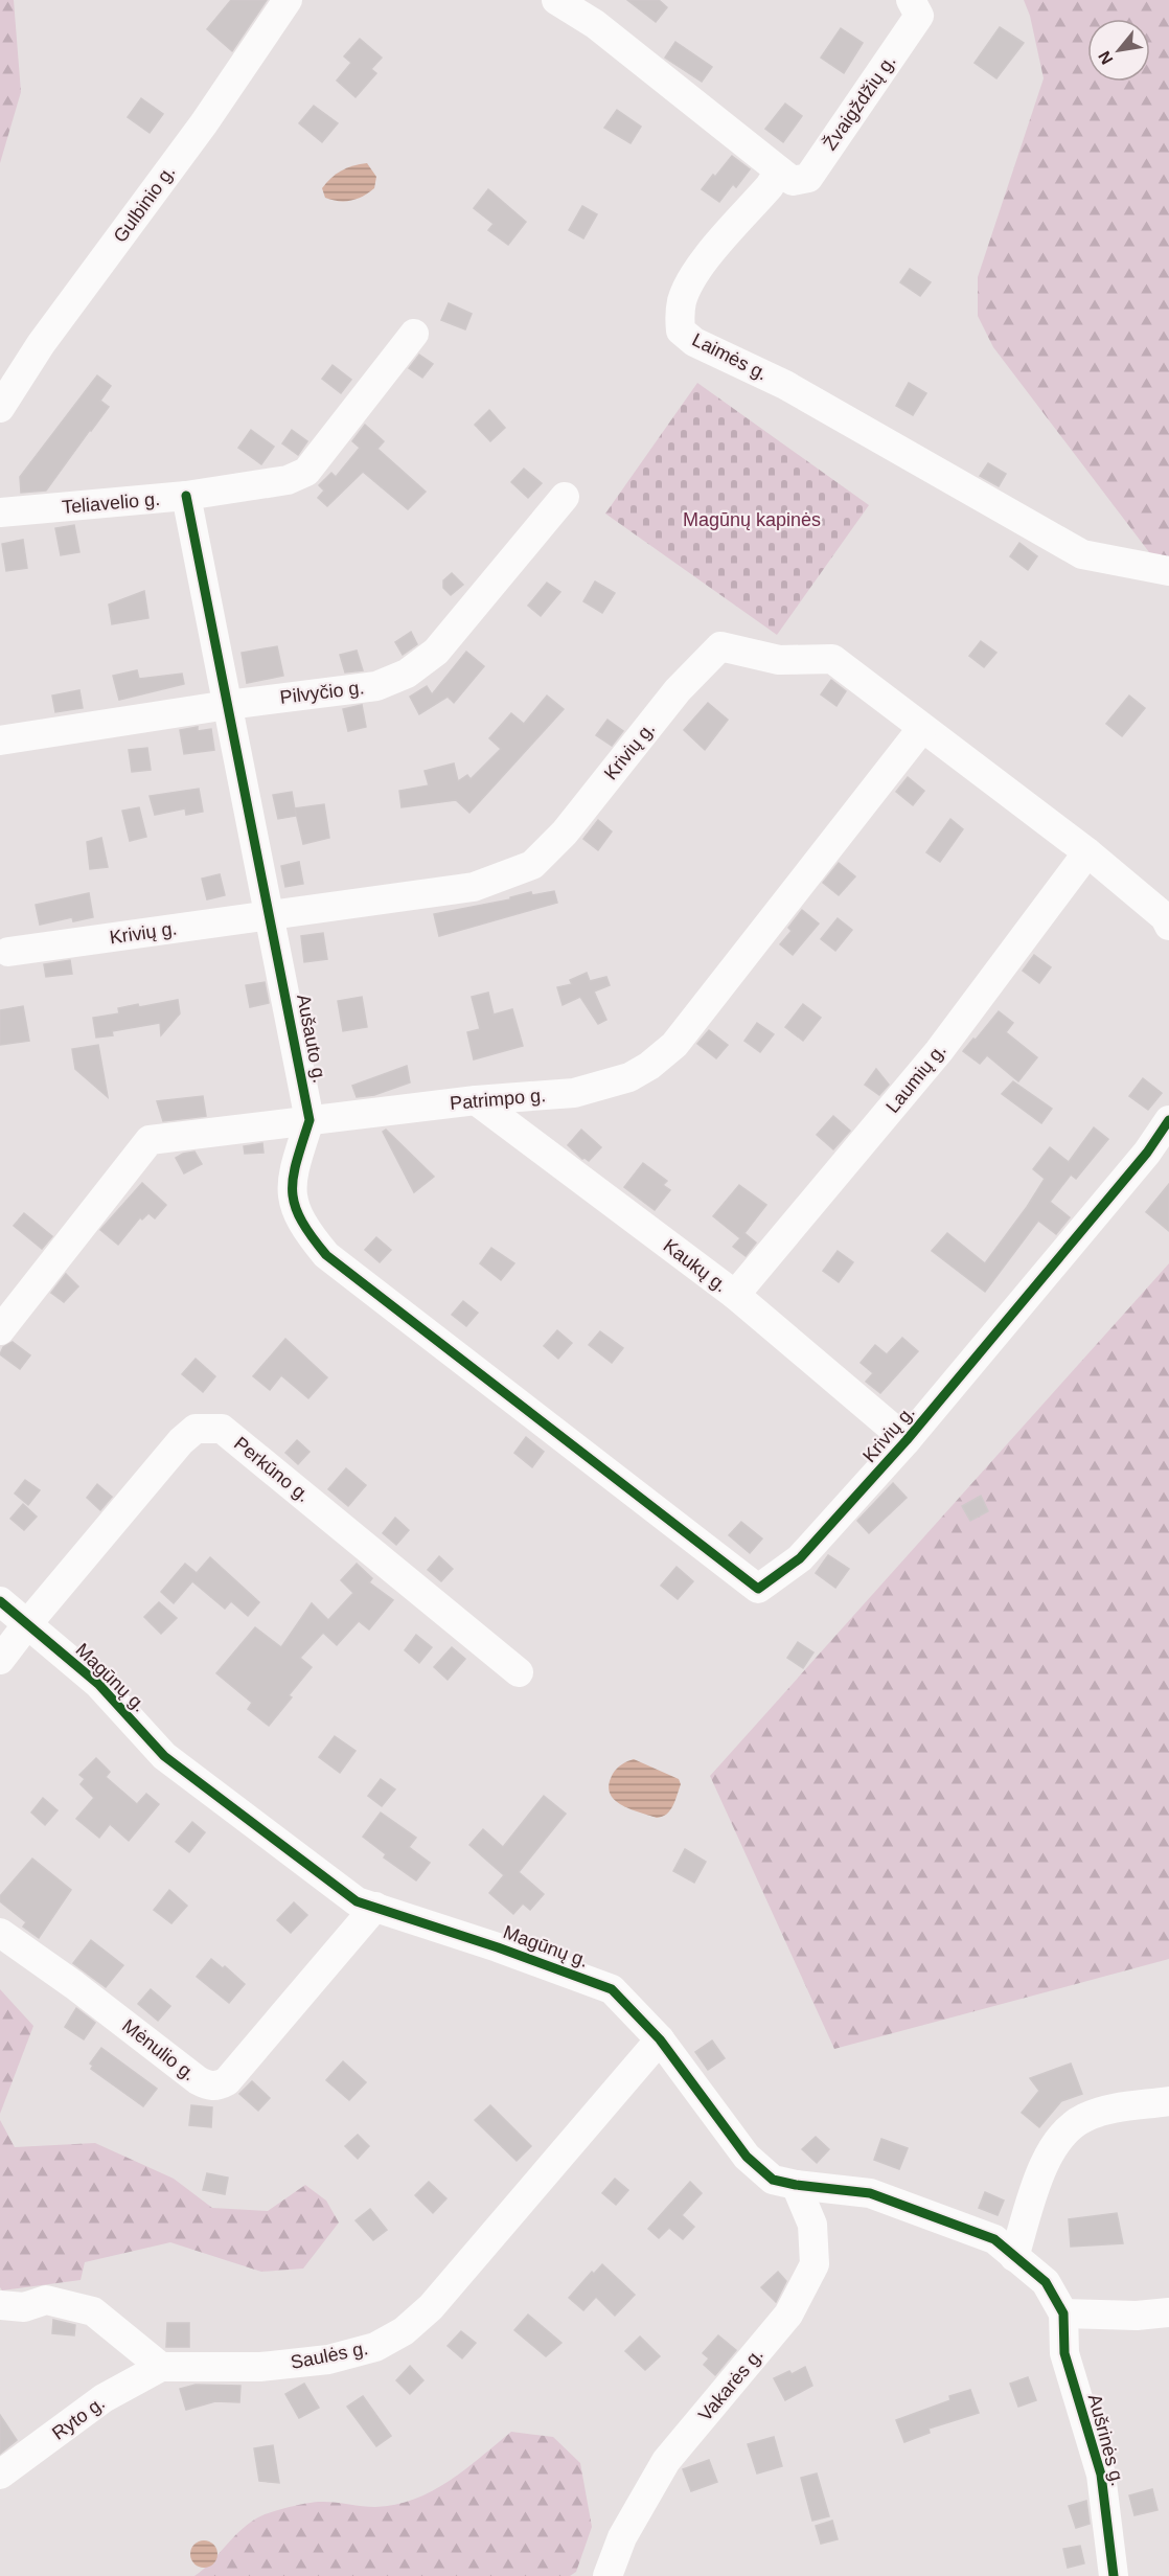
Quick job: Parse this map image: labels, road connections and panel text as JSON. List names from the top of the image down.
{
  "streets": {
    "street": [
      "Žvaigždžių g.",
      "Gulbinio g.",
      "Laimės g.",
      "Teliavelio g.",
      "Pilvyčio g.",
      "Krivių g.",
      "Aušauto g.",
      "Laumių g.",
      "Patrimpo g.",
      "Kaukų g.",
      "Perkūno g.",
      "Magūnų g.",
      "Mėnulio g.",
      "Saulės g.",
      "Vakarės g.",
      "Ryto g.",
      "Aušrinės g."
    ]
  },
  "crossings": [
    ["Žvaigždžių g.", "Laimės g."],
    ["Teliavelio g.", "Aušauto g."],
    ["Pilvyčio g.", "Aušauto g."],
    ["Krivių g.", "Aušauto g."],
    ["Krivių g.", "Laumių g."],
    ["Krivių g.", "Patrimpo g."],
    ["Krivių g.", "Kaukų g."],
    ["Aušauto g.", "Patrimpo g."],
    ["Laumių g.", "Kaukų g."],
    ["Patrimpo g.", "Kaukų g."],
    ["Perkūno g.", "Magūnų g."],
    ["Magūnų g.", "Mėnulio g."],
    ["Magūnų g.", "Saulės g."],
    ["Magūnų g.", "Vakarės g."],
    ["Magūnų g.", "Aušrinės g."],
    ["Saulės g.", "Ryto g."]
  ],
  "parks": ["Magūnų kapinės"],
  "north": "bottom left"
}
